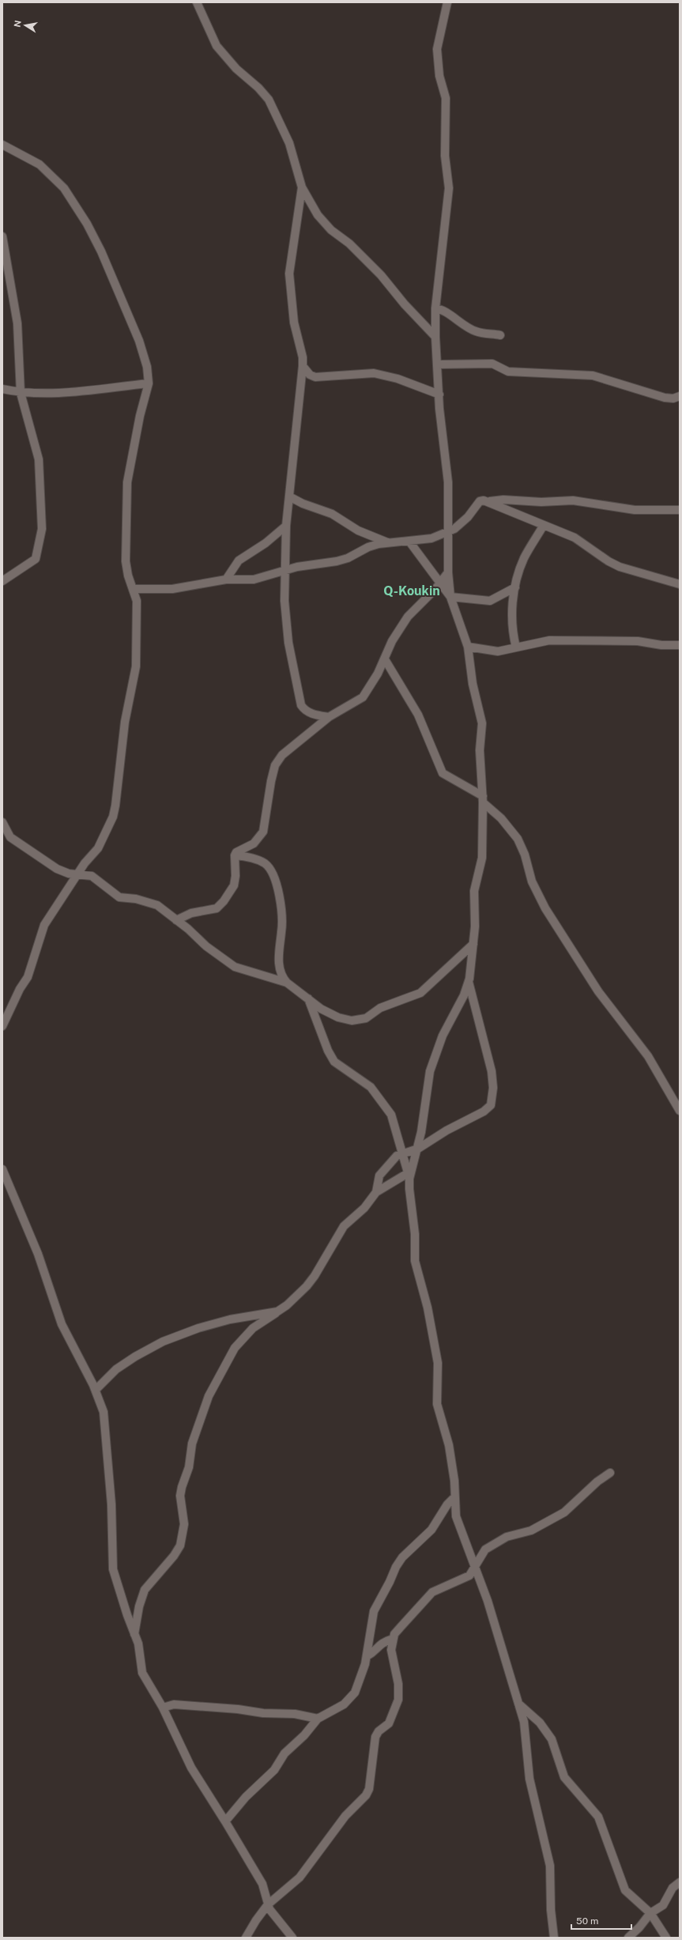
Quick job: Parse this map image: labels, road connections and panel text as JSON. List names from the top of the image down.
{
  "districts": ["Q-Koukin"],
  "scale_bar": "50 m",
  "north": "left"
}
